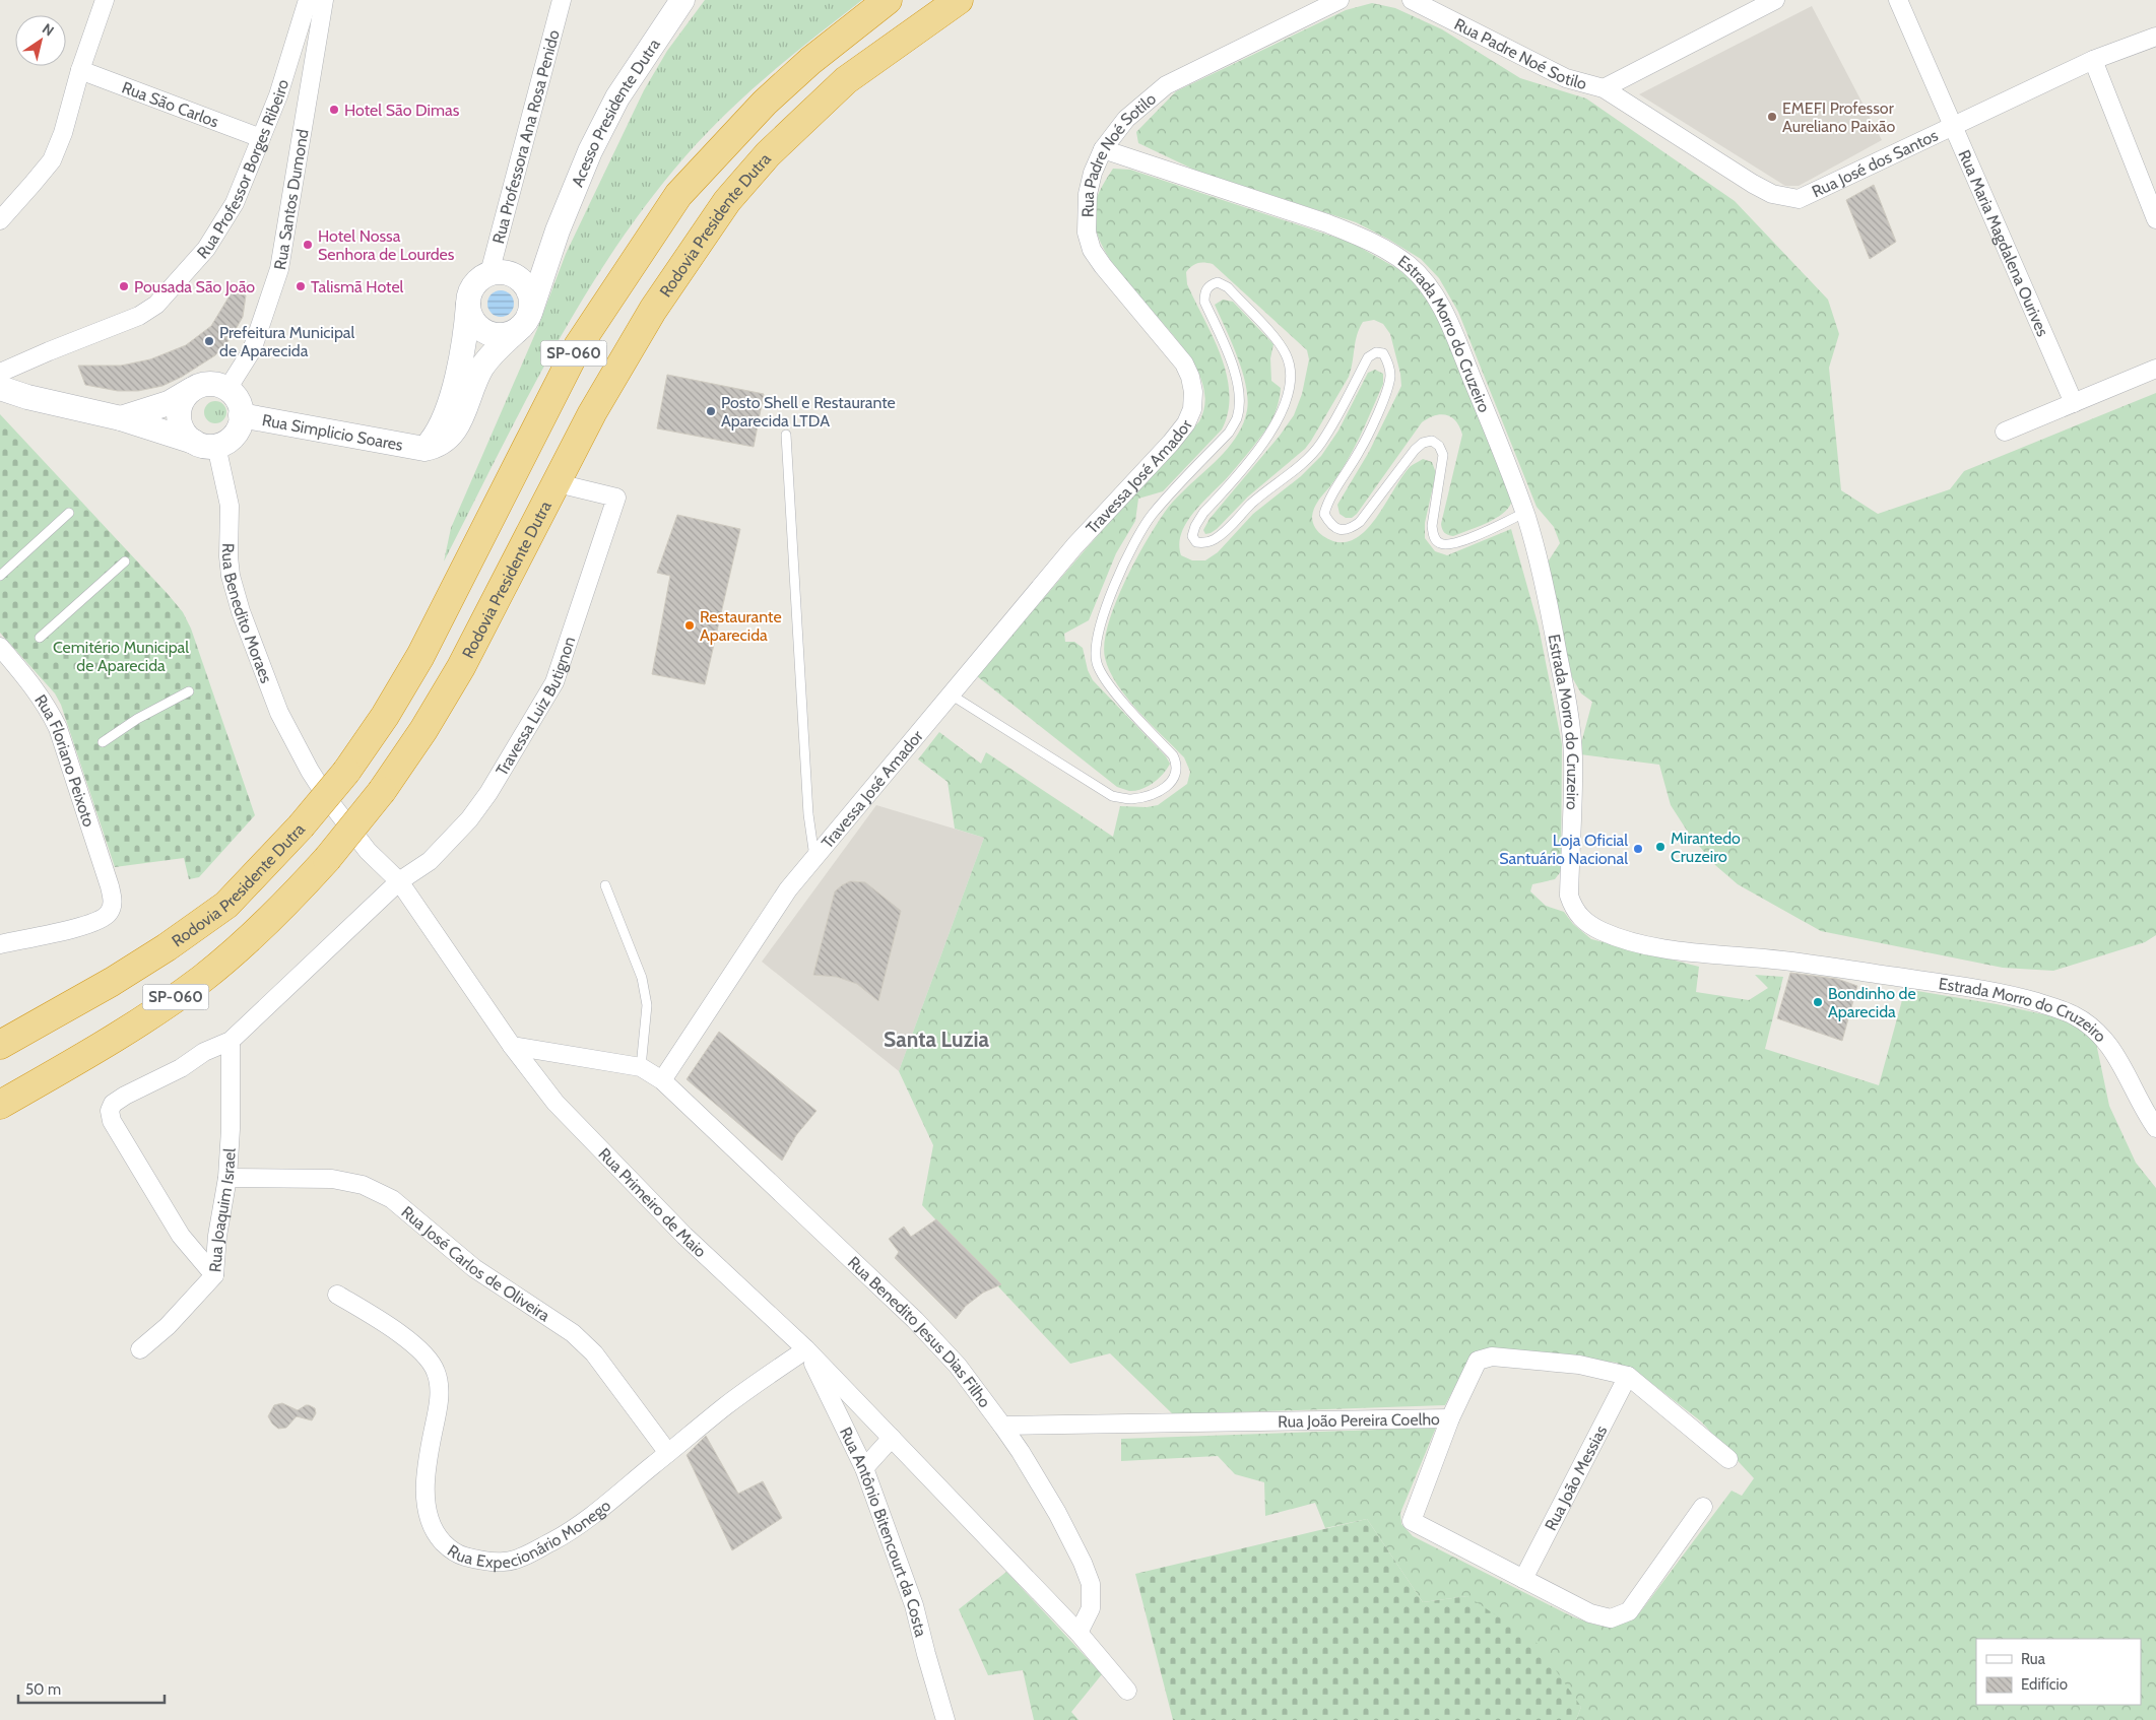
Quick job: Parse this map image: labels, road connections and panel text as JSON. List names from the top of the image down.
{
  "streets": {
    "highway": ["Rodovia Presidente Dutra", "SP-060"],
    "street": [
      "Rua Padre Noé Sotilo",
      "Rua São Carlos",
      "Acesso Presidente Dutra",
      "Rua Professora Ana Rosa Penido",
      "Rua José dos Santos",
      "Rua Professor Borges Ribeiro",
      "Rua Santos Dumond",
      "Rua Maria Magdalena Ourives",
      "Estrada Morro do Cruzeiro",
      "Rua Simplicio Soares",
      "Travessa José Amador",
      "Rua Benedito Moraes",
      "Travessa Luiz Butignon",
      "Rua Floriano Peixoto",
      "Rua Primeiro de Maio",
      "Rua Joaquim Israel",
      "Rua José Carlos de Oliveira",
      "Rua Benedito Jesus Dias Filho",
      "Rua João Pereira Coelho",
      "Rua João Messias",
      "Rua Expecionário Monego",
      "Rua Antônio Bitencourt da Costa"
    ]
  },
  "crossings": [
    ["Rua Padre Noé Sotilo", "Rua José dos Santos"],
    ["Rua Padre Noé Sotilo", "Estrada Morro do Cruzeiro"],
    ["Rua Padre Noé Sotilo", "Travessa José Amador"],
    ["Rua São Carlos", "Rua Professor Borges Ribeiro"],
    ["Rua José dos Santos", "Rua Maria Magdalena Ourives"],
    ["Rua Santos Dumond", "Rua Simplicio Soares"],
    ["Rua Santos Dumond", "Rua Benedito Moraes"],
    ["Rodovia Presidente Dutra", "Travessa Luiz Butignon"],
    ["Rua Simplicio Soares", "Rua Benedito Moraes"],
    ["Travessa José Amador", "Rua Benedito Jesus Dias Filho"],
    ["Rua Benedito Moraes", "Travessa Luiz Butignon"],
    ["Rua Benedito Moraes", "Rua Primeiro de Maio"],
    ["Travessa Luiz Butignon", "Rua Primeiro de Maio"],
    ["Rua Primeiro de Maio", "Rua Expecionário Monego"],
    ["Rua Primeiro de Maio", "Rua Antônio Bitencourt da Costa"],
    ["Rua Joaquim Israel", "Rua José Carlos de Oliveira"],
    ["Rua José Carlos de Oliveira", "Rua Expecionário Monego"],
    ["Rua Benedito Jesus Dias Filho", "Rua João Pereira Coelho"],
    ["Rua João Pereira Coelho", "Rua João Messias"],
    ["Rua Expecionário Monego", "Rua Antônio Bitencourt da Costa"]
  ],
  "districts": ["Santa Luzia"],
  "parks": ["Cemitério Municipal de Aparecida"],
  "places": [
    "Hotel São Dimas",
    "EMEFI Professor Aureliano Paixão",
    "Hotel Nossa Senhora de Lourdes",
    "Pousada São João",
    "Talismã Hotel",
    "Prefeitura Municipal de Aparecida",
    "Posto Shell e Restaurante Aparecida LTDA",
    "Restaurante Aparecida",
    "Mirantedo Cruzeiro",
    "Loja Oficial Santuário Nacional",
    "Bondinho de Aparecida"
  ],
  "legend": ["Rua", "Edifício"],
  "scale_bar": "50 m",
  "north": "top right"
}
